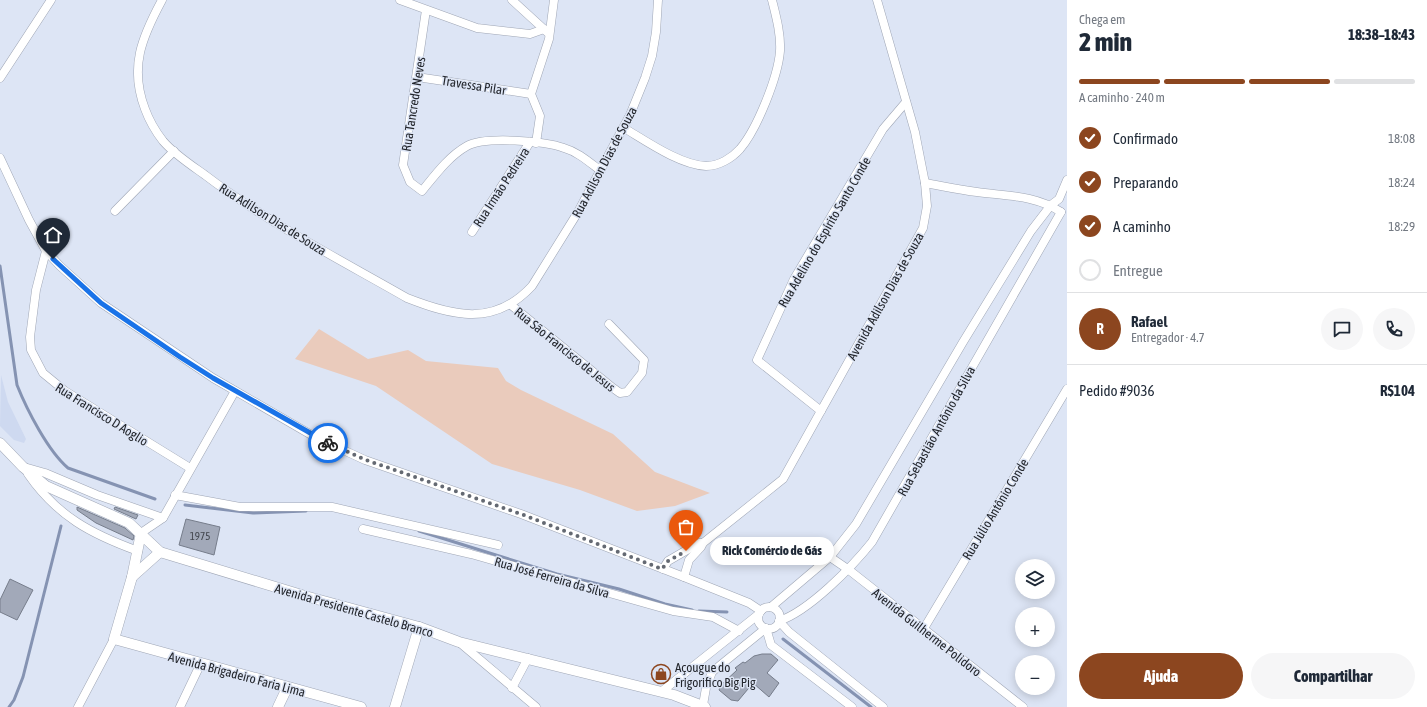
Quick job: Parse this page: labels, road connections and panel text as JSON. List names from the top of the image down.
{
  "streets": {
    "street": [
      "Travessa Pilar",
      "Rua Tancredo Neves",
      "Rua Adilson Dias de Souza",
      "Rua Irmão Pedreira",
      "Rua Adílson Dias de Souza",
      "Rua Adelino do Espírito Santo Conde",
      "Avenida Adilson Dias de Souza",
      "Rua São Francisco de Jesus",
      "Rua Francisco D Aoglio",
      "Rua Sebastião Antônio da Silva",
      "Rua Júlio Antônio Conde",
      "Rua José Ferreira da Silva",
      "Avenida Presidente Castelo Branco",
      "Avenida Guilherme Polidoro",
      "Avenida Brigadeiro Faria Lima"
    ]
  },
  "crossings": [
    ["Travessa Pilar", "Rua Tancredo Neves"],
    ["Rua Tancredo Neves", "Rua Irmão Pedreira"],
    ["Rua Adilson Dias de Souza", "Rua Adílson Dias de Souza"],
    ["Rua Adilson Dias de Souza", "Rua São Francisco de Jesus"],
    ["Rua Adílson Dias de Souza", "Rua São Francisco de Jesus"],
    ["Rua Adelino do Espírito Santo Conde", "Avenida Adilson Dias de Souza"],
    ["Rua Sebastião Antônio da Silva", "Avenida Guilherme Polidoro"],
    ["Rua Júlio Antônio Conde", "Avenida Guilherme Polidoro"]
  ],
  "places": {
    "other": ["Rick Comércio de Gás"],
    "shop": ["Açougue do Frigorifico Big Pig"]
  },
  "house_numbers": ["1975"],
  "page": {
    "heading": ["2 min", "Chega em", "18:38–18:43"],
    "panel": [
      "Rafael",
      "Entregador · 4.7",
      "Pedido #9036",
      "R$104"
    ],
    "bar": "A caminho · 240 m",
    "list": [
      ["Confirmado", "18:08"],
      ["Preparando", "18:24"],
      ["A caminho", "18:29"],
      "Entregue"
    ],
    "round": "R",
    "bubble": "Rick Comércio de Gás",
    "map_buttons": ["+", "−"],
    "buttons": ["Ajuda", "Compartilhar"]
  }
}
